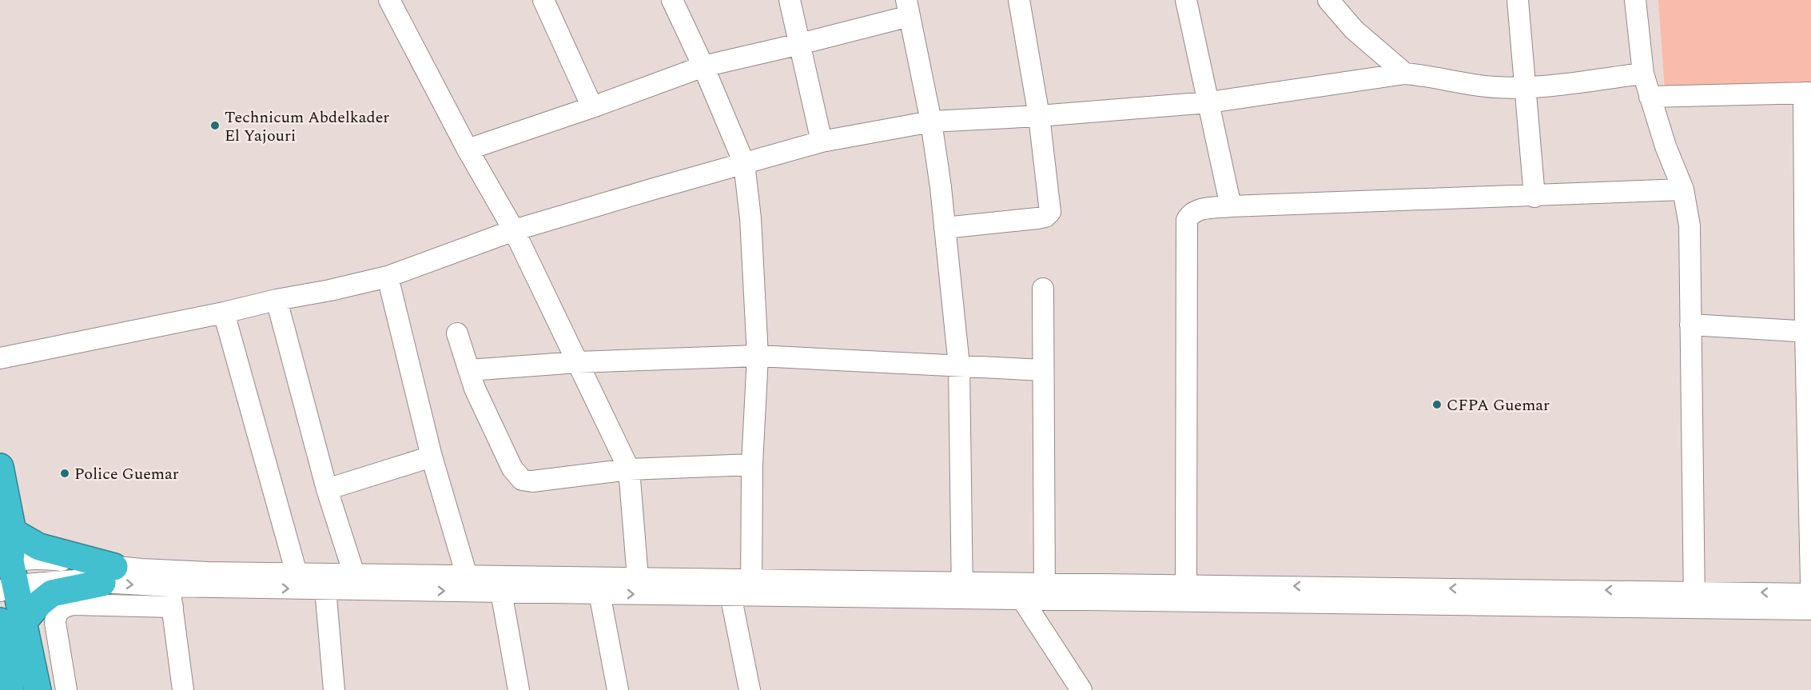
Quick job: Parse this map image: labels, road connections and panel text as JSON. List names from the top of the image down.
{
  "places": ["Technicum Abdelkader El Yajouri", "CFPA Guemar", "Police Guemar"]
}
